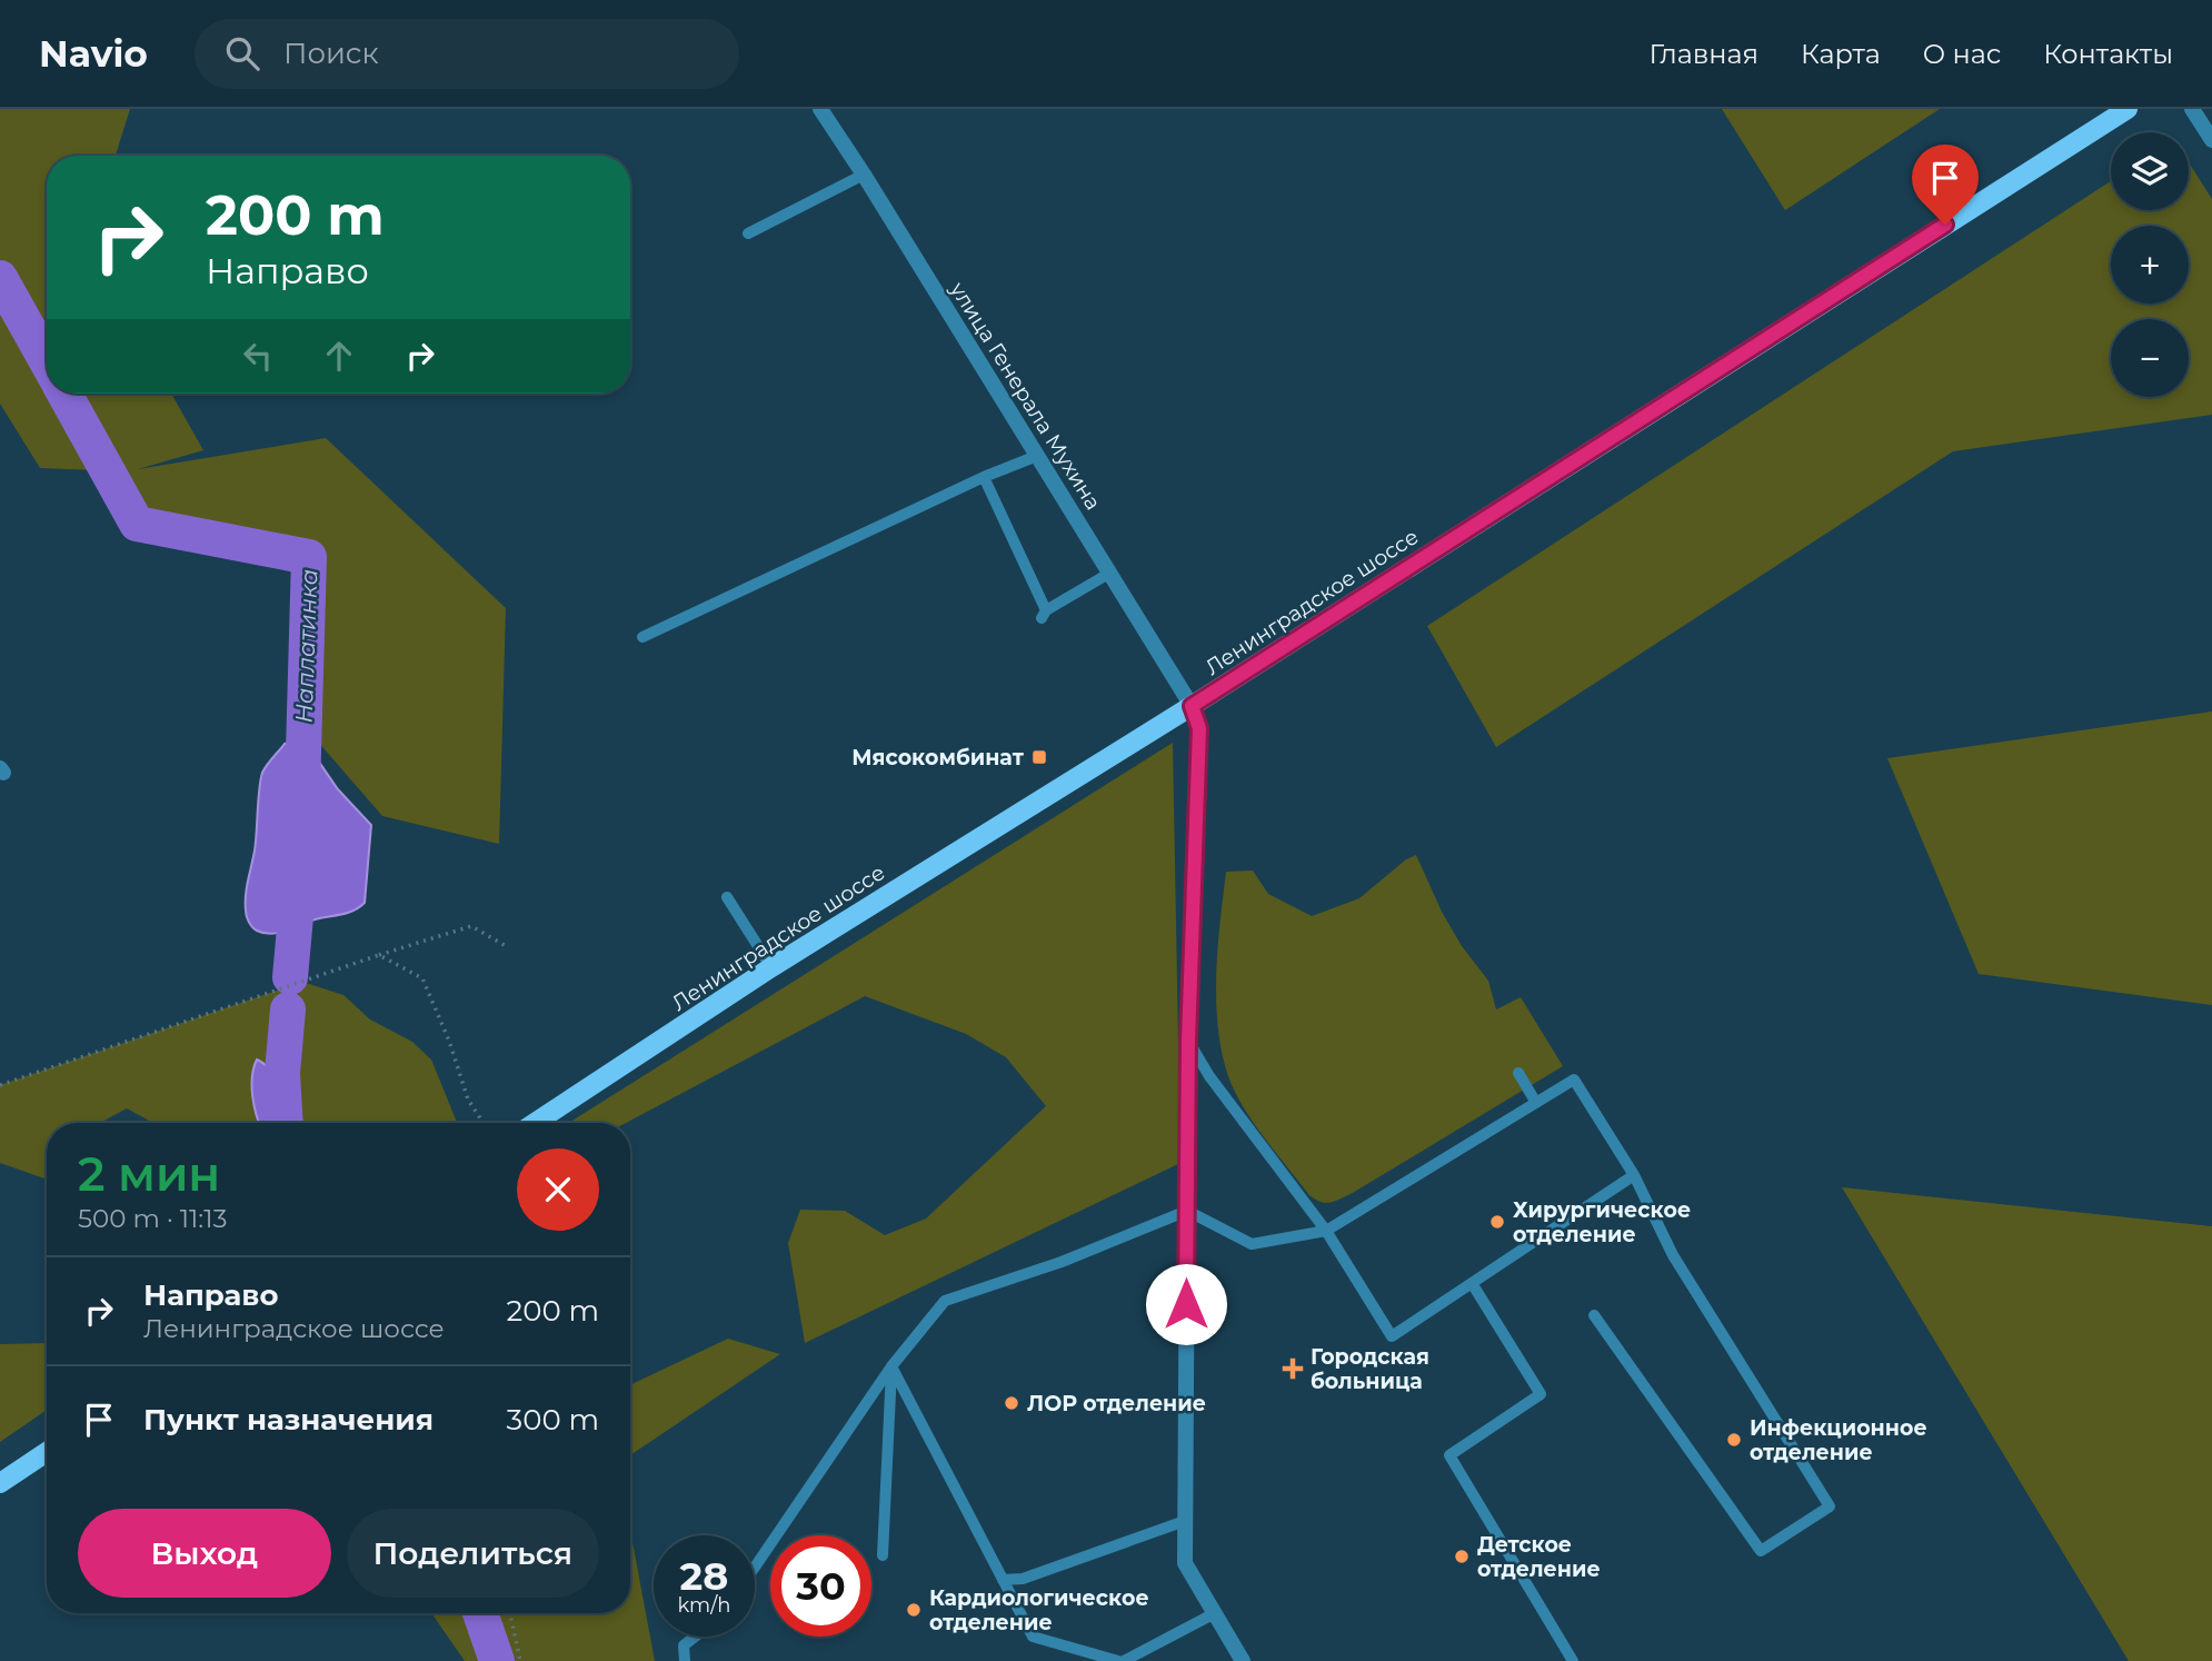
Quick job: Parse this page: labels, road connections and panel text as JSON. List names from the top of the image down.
{
  "streets": {
    "main road": ["Ленинградское шоссе"],
    "street": ["улица Генерала Мухина"]
  },
  "crossings": [
    ["улица Генерала Мухина", "Ленинградское шоссе"]
  ],
  "water": ["Наплатинка"],
  "places": {
    "transit": ["Мясокомбинат"],
    "other": [
      "Хирургическое отделение",
      "ЛОР отделение",
      "Инфекционное отделение",
      "Детское отделение",
      "Кардиологическое отделение"
    ],
    "health": ["Городская больница"]
  },
  "page": {
    "header": "Navio",
    "search": "Поиск",
    "nav": [
      "Главная",
      "Карта",
      "О нас",
      "Контакты"
    ],
    "map_buttons": ["+", "−"],
    "turn": ["200 m", "Направо"],
    "heading": ["2 мин", "500 m · 11:13"],
    "list": [
      {
        "name": "Направо",
        "note": "Ленинградское шоссе",
        "value": "200 m"
      },
      {
        "name": "Пункт назначения",
        "value": "300 m"
      }
    ],
    "buttons": ["Выход", "Поделиться"],
    "speed": "28 km/h",
    "limit": "30"
  }
}
